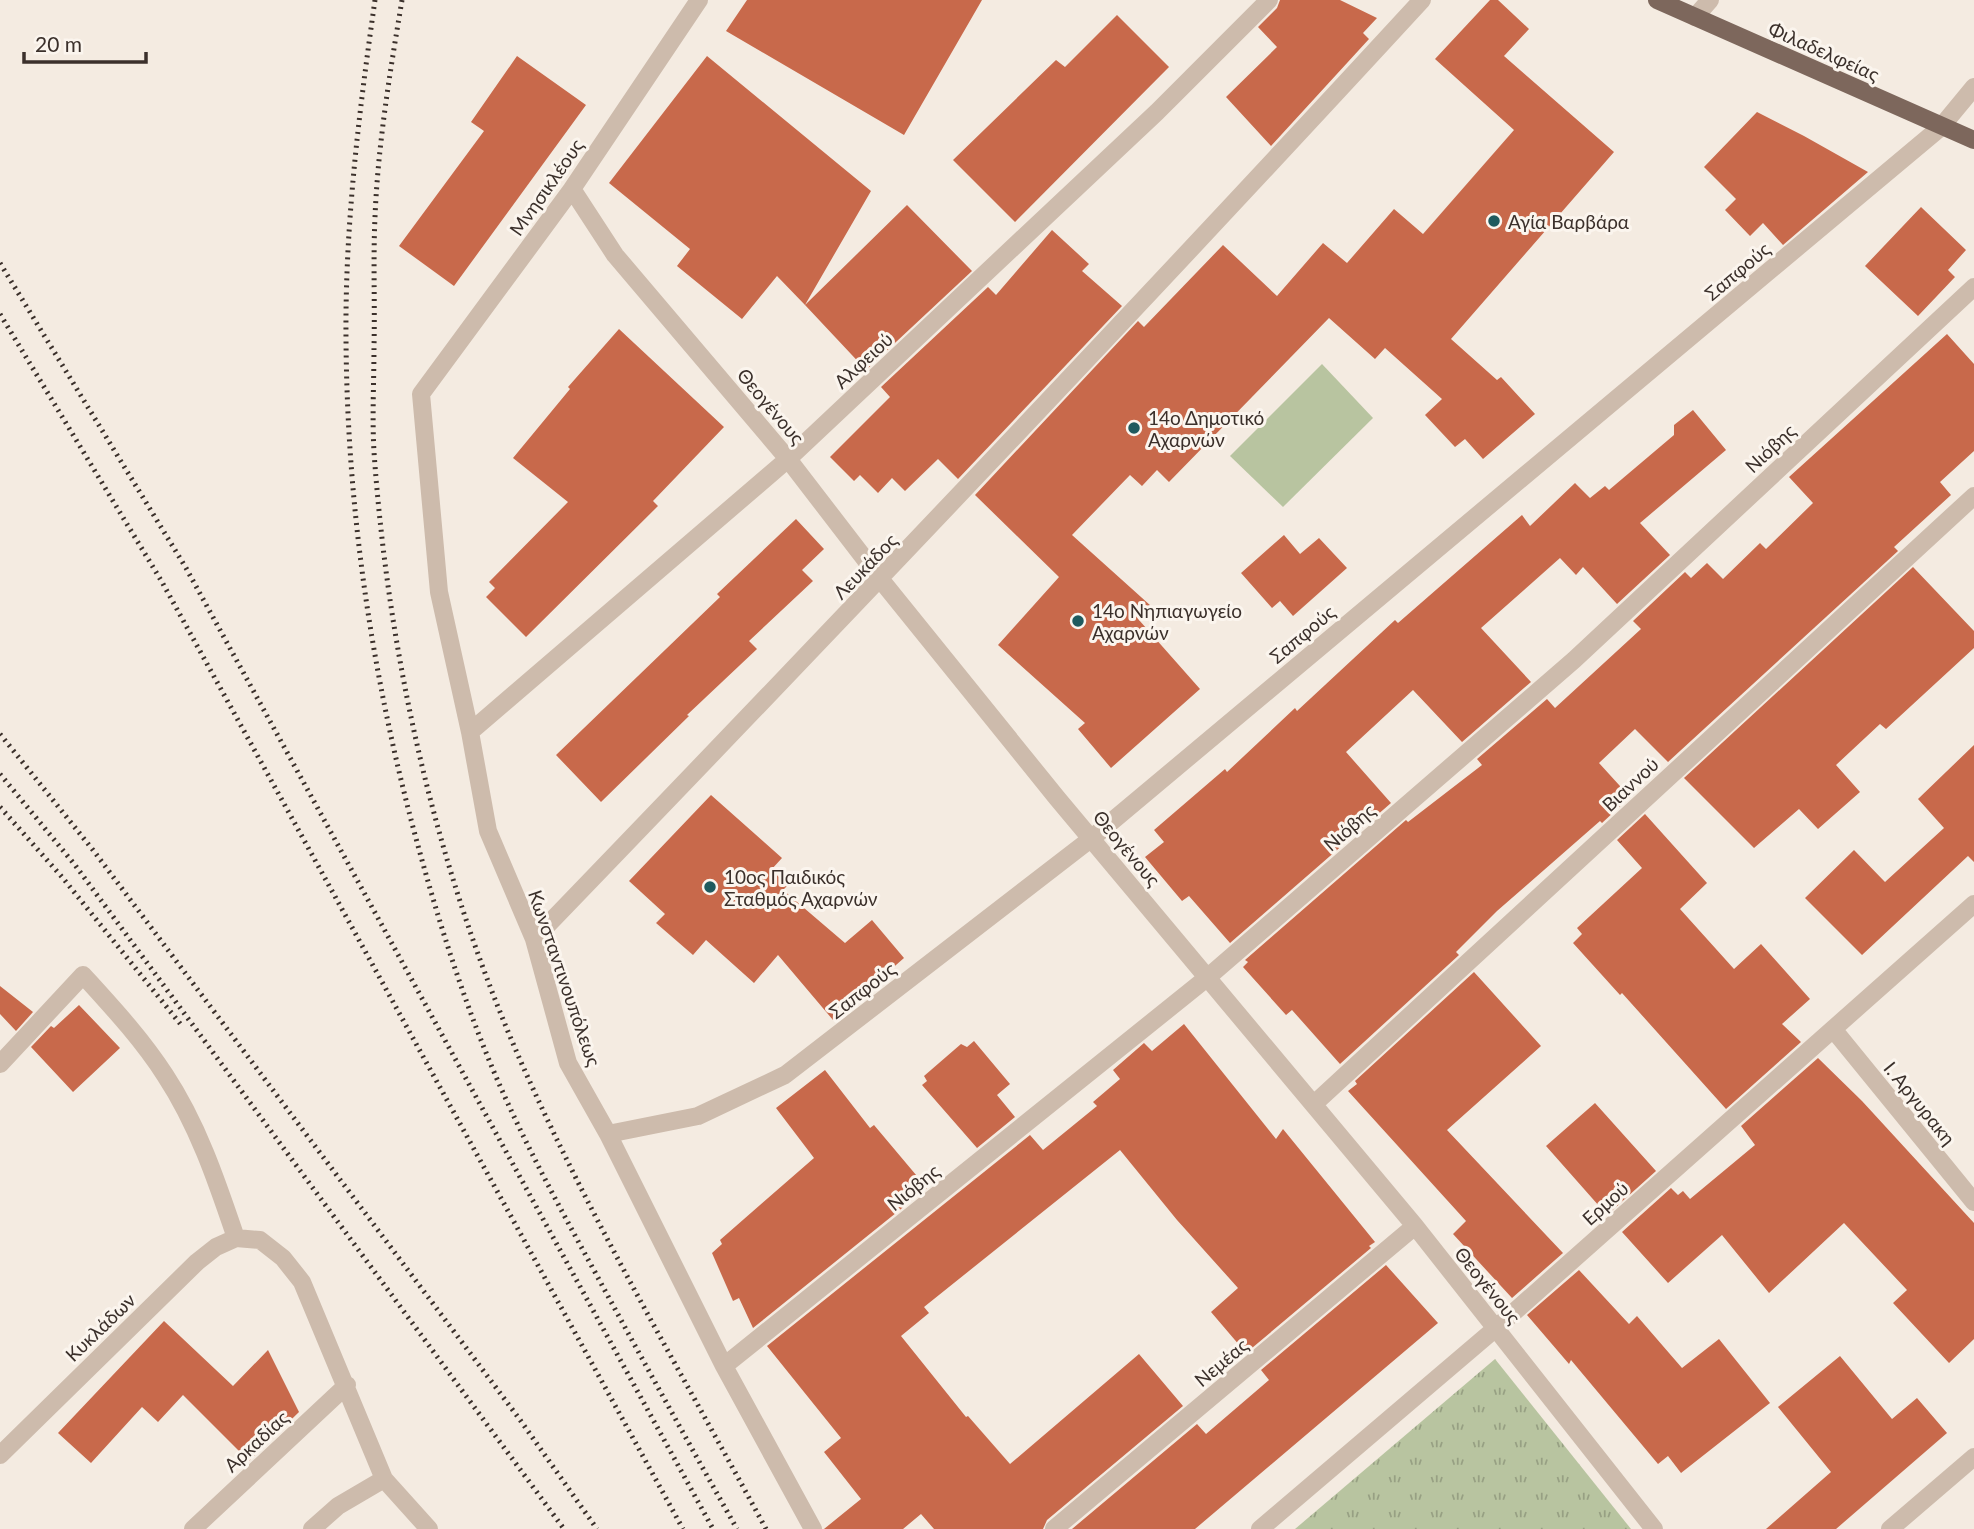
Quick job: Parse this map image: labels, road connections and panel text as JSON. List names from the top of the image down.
{
  "streets": {
    "main road": ["Φιλαδελφείας"],
    "street": [
      "Μνησικλέους",
      "Σαπφούς",
      "Αλφειού",
      "Θεογένους",
      "Νιόβης",
      "Λευκάδος",
      "Βιαννού",
      "Κωνσταντινουπόλεως",
      "Ι. Αργυρακη",
      "Ερμού",
      "Κυκλάδων",
      "Νεμέας",
      "Αρκαδίας"
    ]
  },
  "crossings": [
    ["Φιλαδελφείας", "Σαπφούς"],
    ["Μνησικλέους", "Θεογένους"],
    ["Μνησικλέους", "Κωνσταντινουπόλεως"],
    ["Σαπφούς", "Θεογένους"],
    ["Σαπφούς", "Κωνσταντινουπόλεως"],
    ["Αλφειού", "Θεογένους"],
    ["Αλφειού", "Κωνσταντινουπόλεως"],
    ["Θεογένους", "Νιόβης"],
    ["Θεογένους", "Λευκάδος"],
    ["Θεογένους", "Βιαννού"],
    ["Θεογένους", "Ερμού"],
    ["Θεογένους", "Νεμέας"],
    ["Νιόβης", "Κωνσταντινουπόλεως"],
    ["Λευκάδος", "Κωνσταντινουπόλεως"],
    ["Ι. Αργυρακη", "Ερμού"]
  ],
  "places": [
    "Αγία Βαρβάρα",
    "14ο Δημοτικό Αχαρνών",
    "14ο Νηπιαγωγείο Αχαρνών",
    "10ος Παιδικός Σταθμός Αχαρνών"
  ],
  "scale_bar": "20 m"
}
